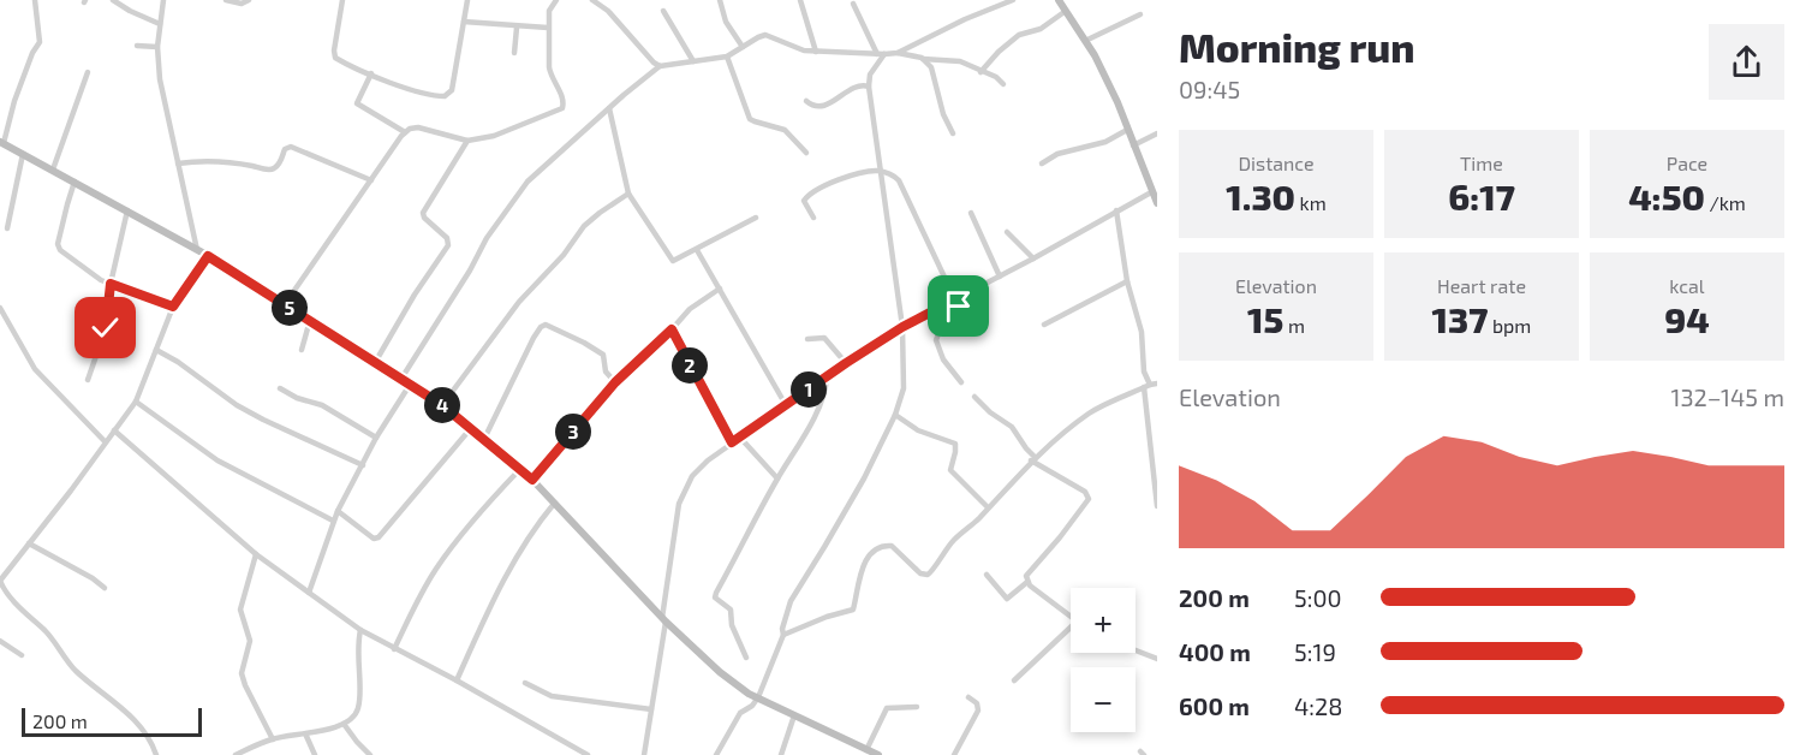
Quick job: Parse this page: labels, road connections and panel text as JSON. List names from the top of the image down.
{
  "scale_bar": "200 m",
  "page": {
    "heading": ["Morning run", "09:45"],
    "stats": [
      ["Distance", "1.30 km"],
      ["Time", "6:17"],
      ["Pace", "4:50 /km"],
      ["Elevation", "15 m"],
      ["Heart rate", "137 bpm"],
      ["kcal", "94"]
    ],
    "pins": [
      "5",
      "2",
      "1",
      "4",
      "3"
    ],
    "chart": ["Elevation", "132–145 m"],
    "list": [
      {
        "name": "200 m",
        "note": "5:00"
      },
      {
        "name": "400 m",
        "note": "5:19"
      },
      {
        "name": "600 m",
        "note": "4:28"
      }
    ],
    "map_buttons": ["+", "−"],
    "scale": "200 m"
  }
}
